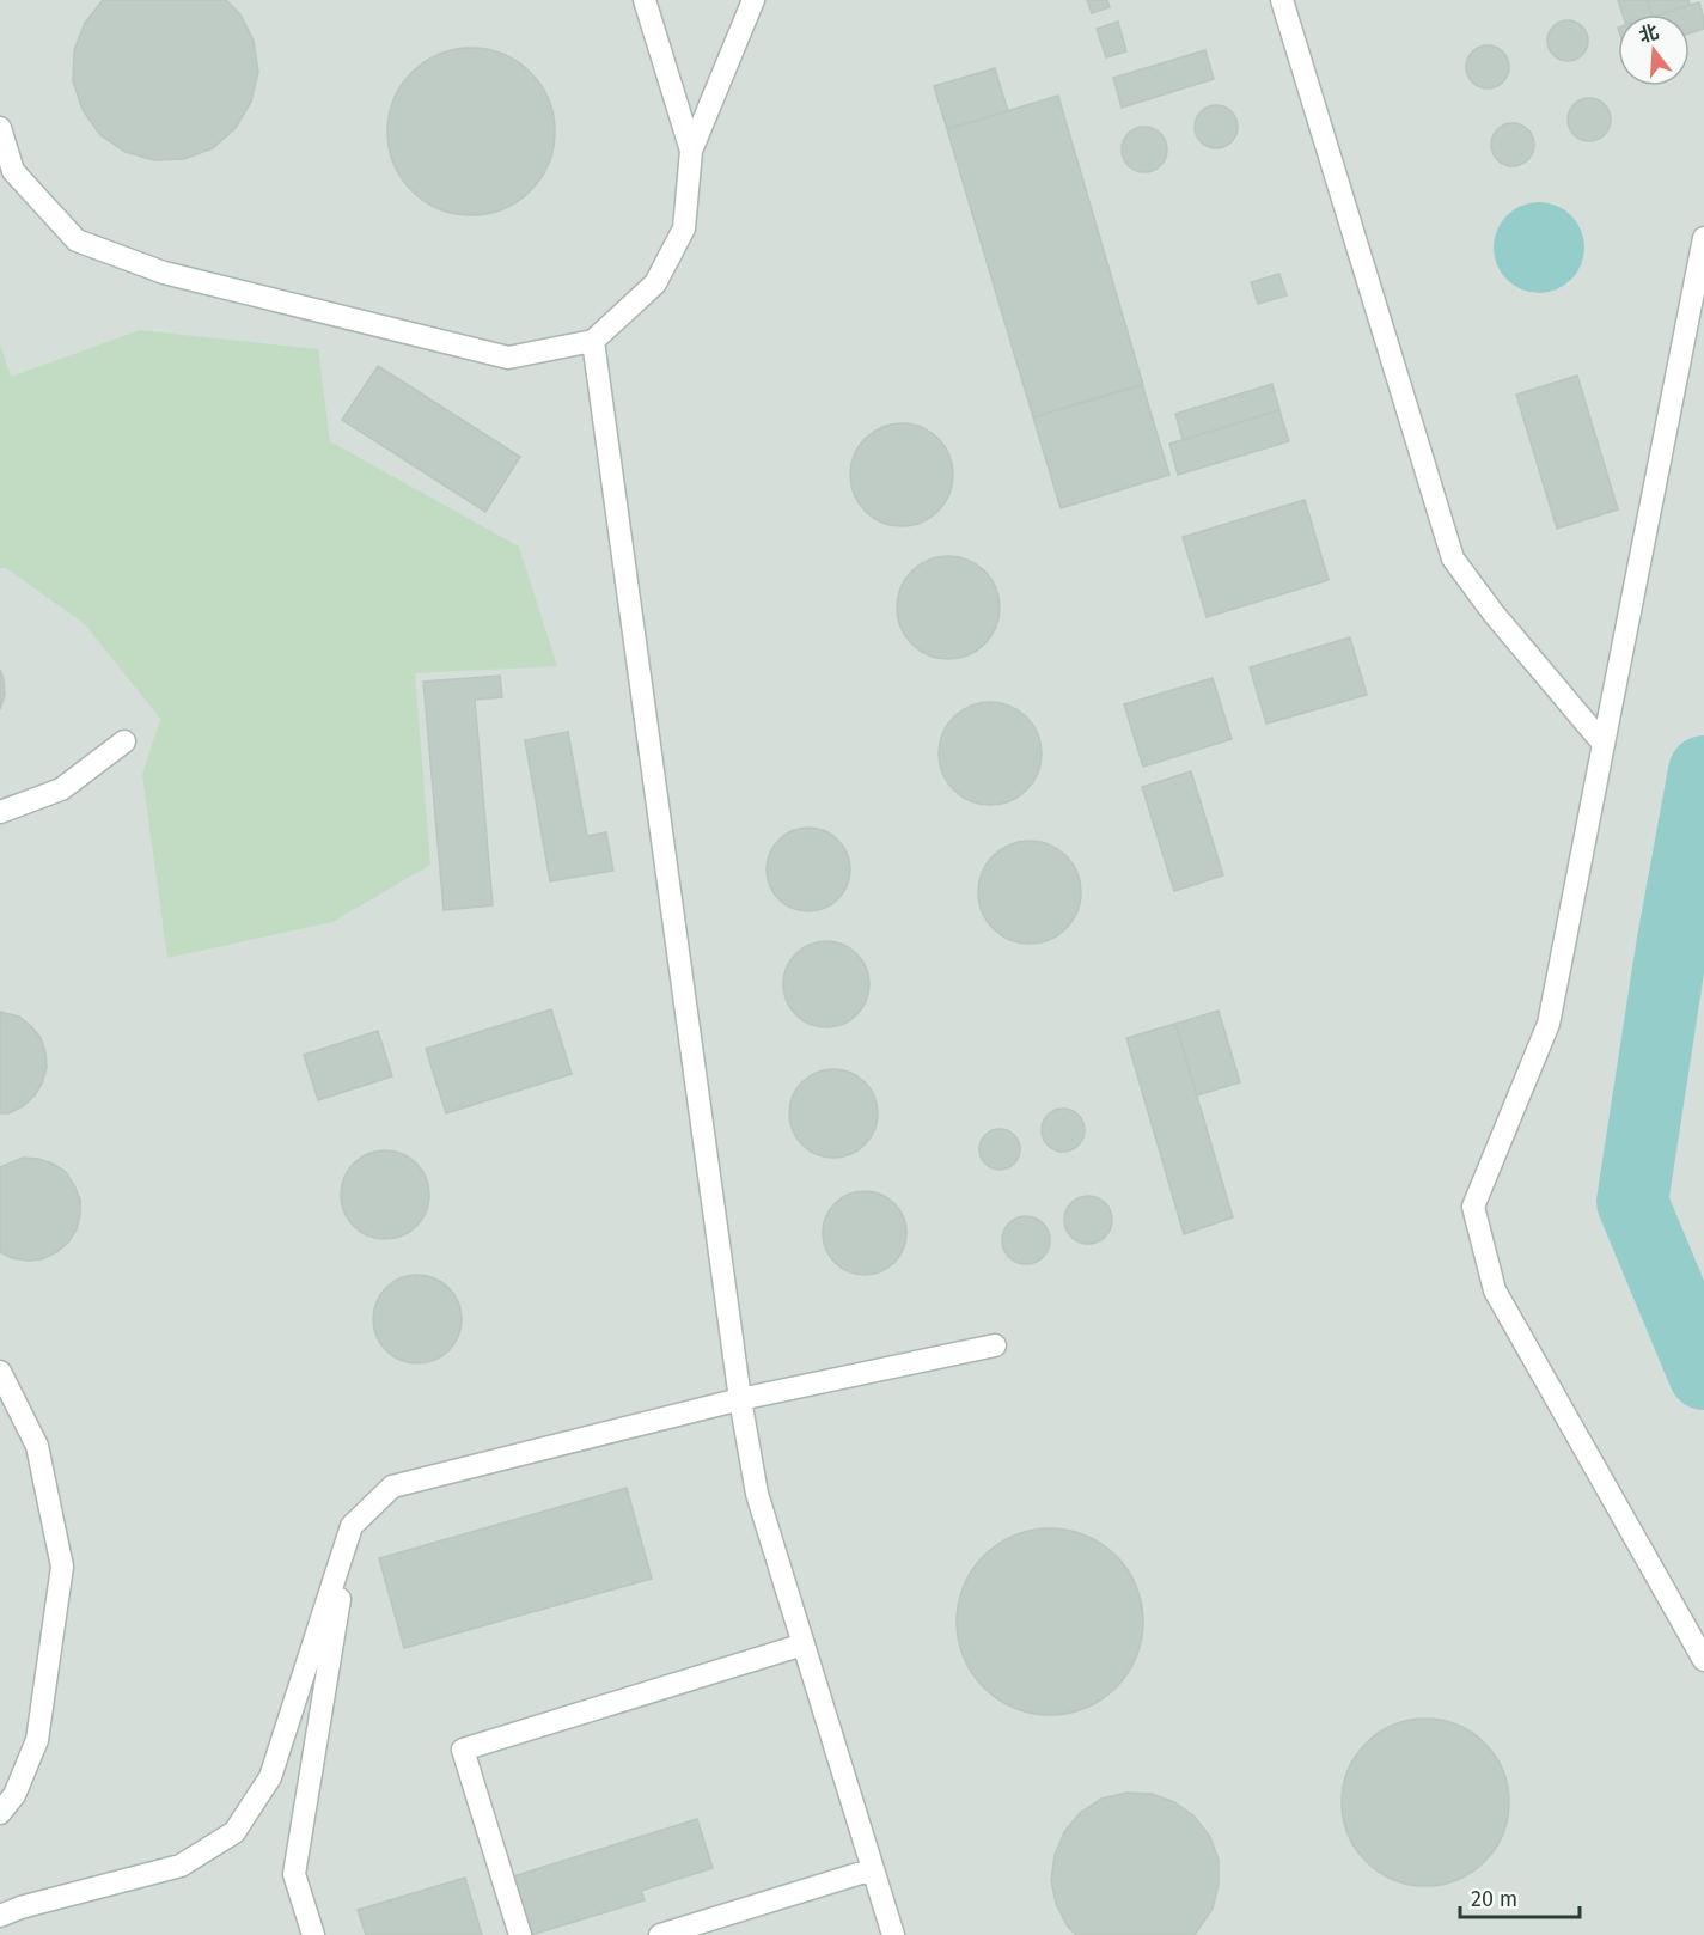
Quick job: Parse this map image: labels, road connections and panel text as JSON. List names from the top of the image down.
{
  "scale_bar": "20 m",
  "north": "top"
}
